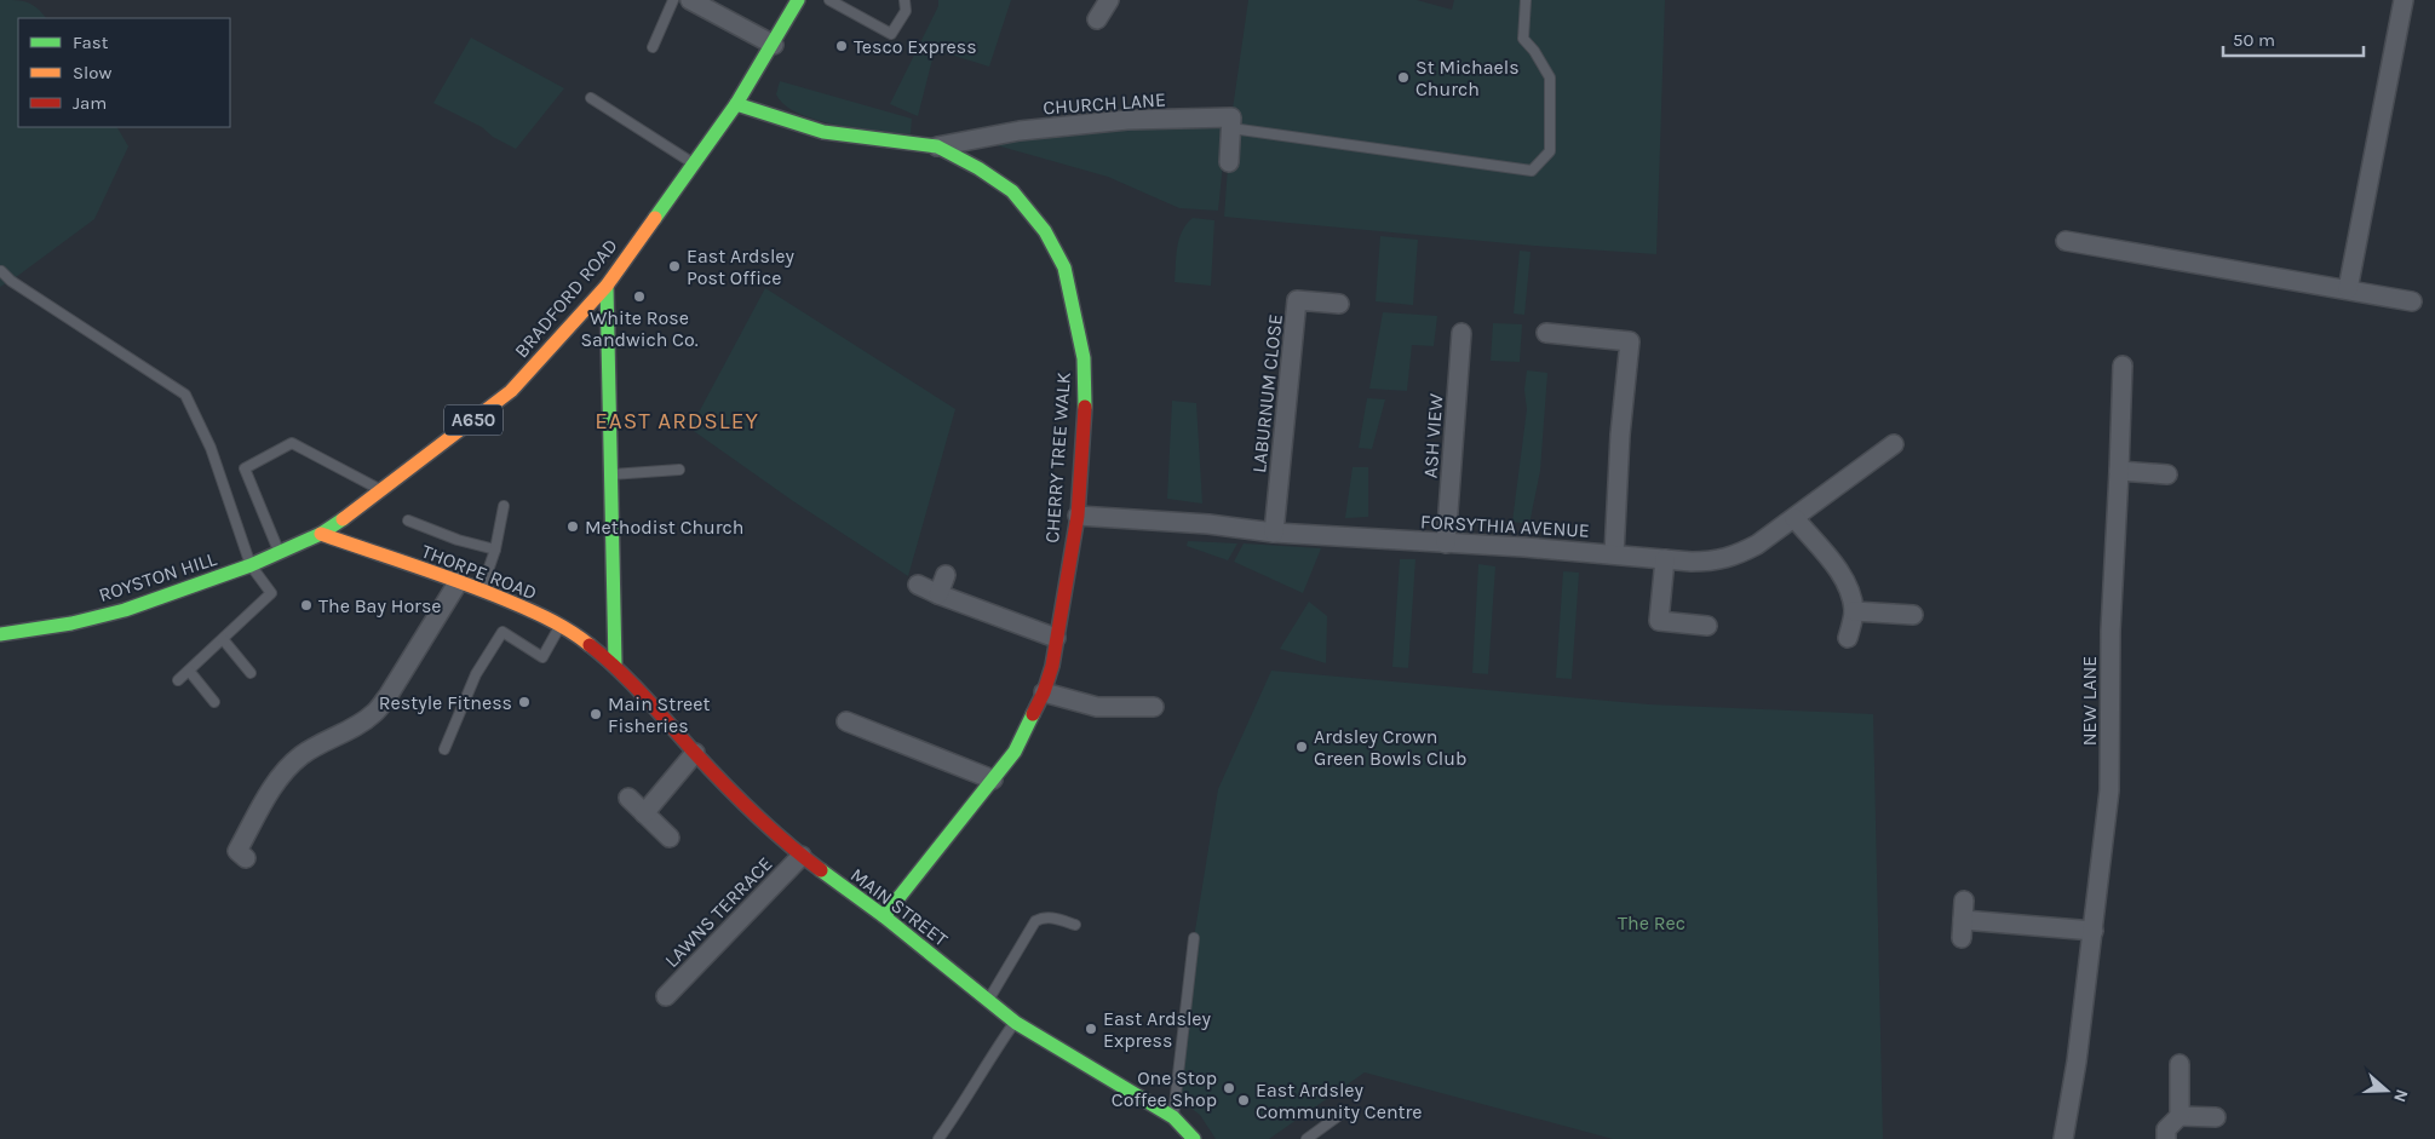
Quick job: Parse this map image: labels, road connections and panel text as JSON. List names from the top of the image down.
{
  "streets": {
    "street": [
      "CHURCH LANE",
      "BRADFORD ROAD",
      "LABURNUM CLOSE",
      "A650",
      "ASH VIEW",
      "CHERRY TREE WALK",
      "FORSYTHIA AVENUE",
      "THORPE ROAD",
      "ROYSTON HILL",
      "NEW LANE",
      "MAIN STREET",
      "LAWNS TERRACE"
    ]
  },
  "crossings": [
    ["CHURCH LANE", "CHERRY TREE WALK"],
    ["BRADFORD ROAD", "CHERRY TREE WALK"],
    ["BRADFORD ROAD", "THORPE ROAD"],
    ["BRADFORD ROAD", "ROYSTON HILL"],
    ["LABURNUM CLOSE", "FORSYTHIA AVENUE"],
    ["ASH VIEW", "FORSYTHIA AVENUE"],
    ["CHERRY TREE WALK", "FORSYTHIA AVENUE"],
    ["CHERRY TREE WALK", "MAIN STREET"],
    ["THORPE ROAD", "ROYSTON HILL"],
    ["THORPE ROAD", "MAIN STREET"],
    ["MAIN STREET", "LAWNS TERRACE"]
  ],
  "districts": ["EAST ARDSLEY"],
  "parks": ["The Rec"],
  "places": [
    "Tesco Express",
    "St Michaels Church",
    "East Ardsley Post Office",
    "White Rose Sandwich Co.",
    "Methodist Church",
    "The Bay Horse",
    "Restyle Fitness",
    "Main Street Fisheries",
    "Ardsley Crown Green Bowls Club",
    "East Ardsley Express",
    "One Stop Coffee Shop",
    "East Ardsley Community Centre"
  ],
  "legend": ["Fast", "Slow", "Jam"],
  "scale_bar": "50 m",
  "north": "right"
}
